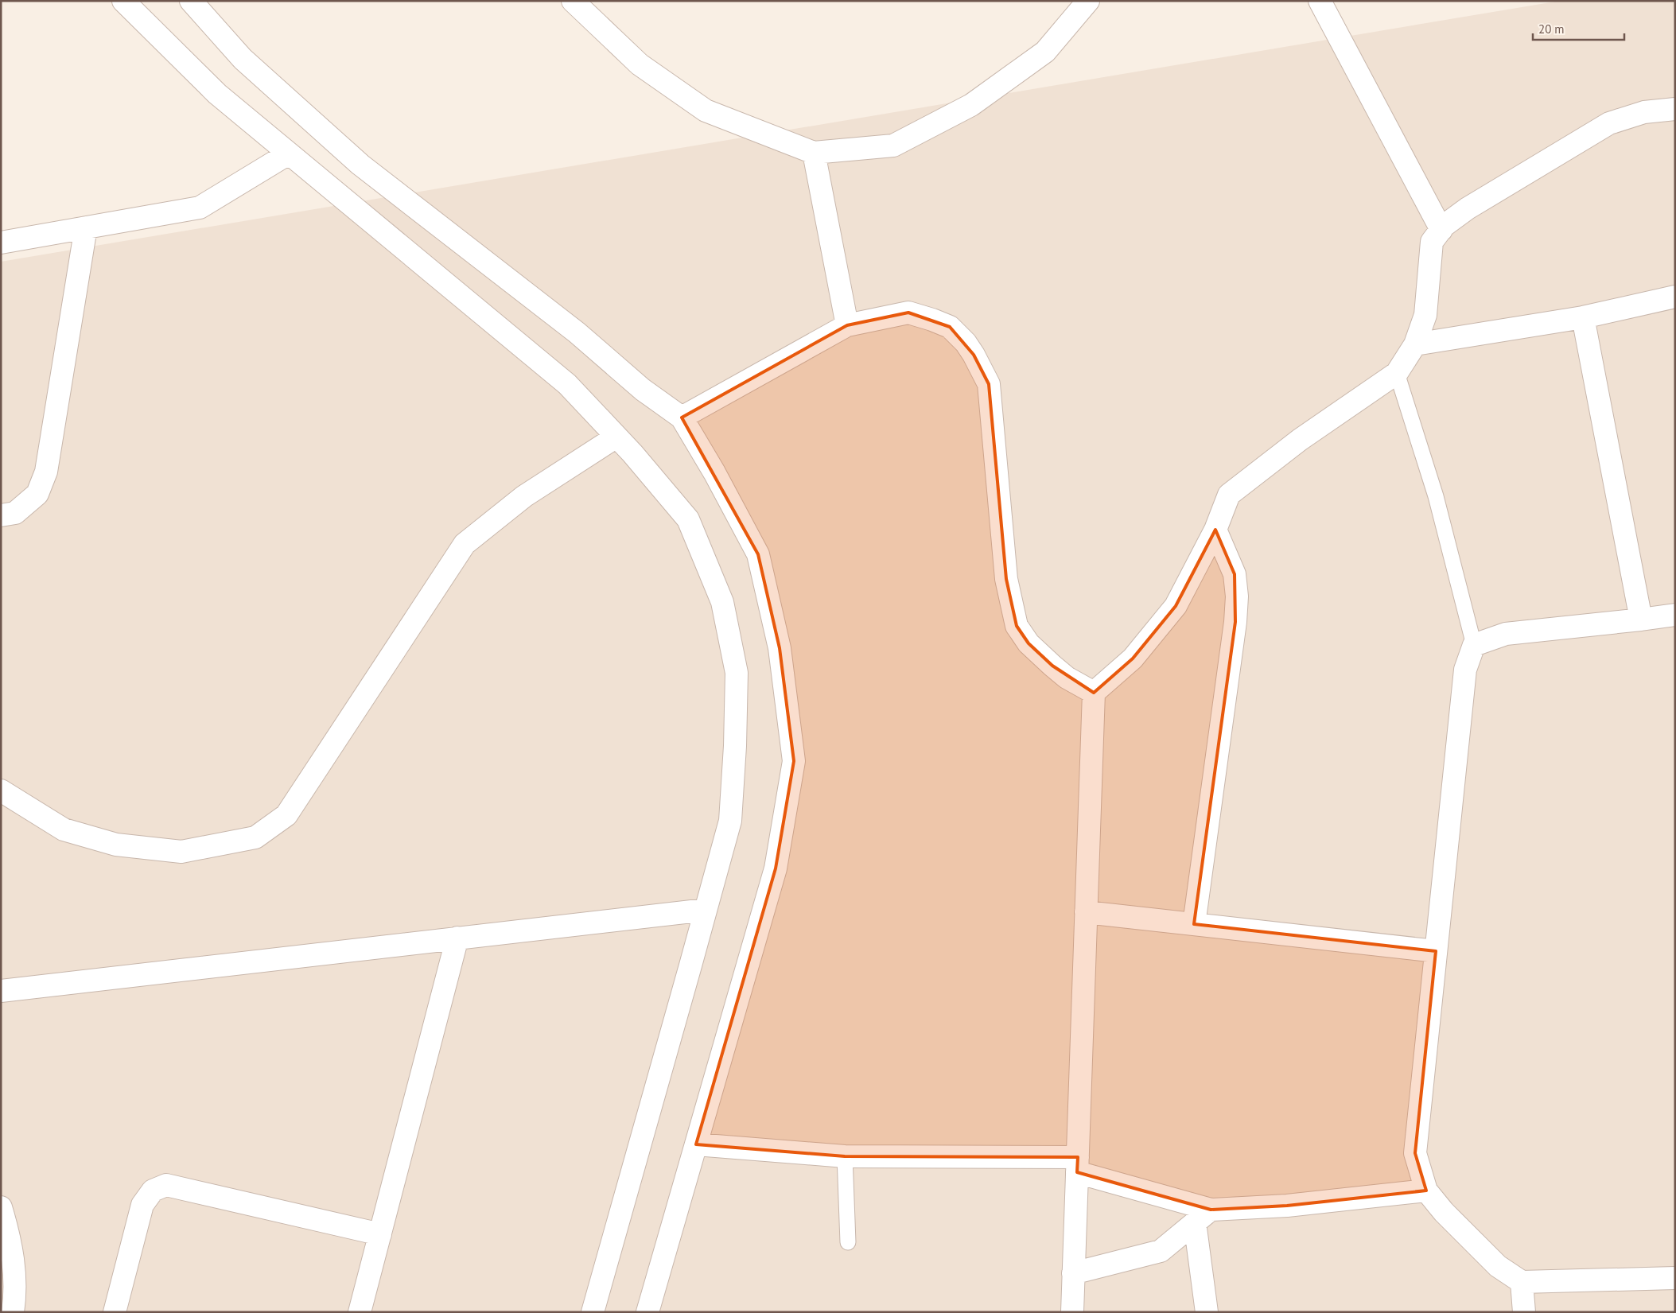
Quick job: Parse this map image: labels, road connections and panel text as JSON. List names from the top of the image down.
{
  "scale_bar": "20 m"
}
